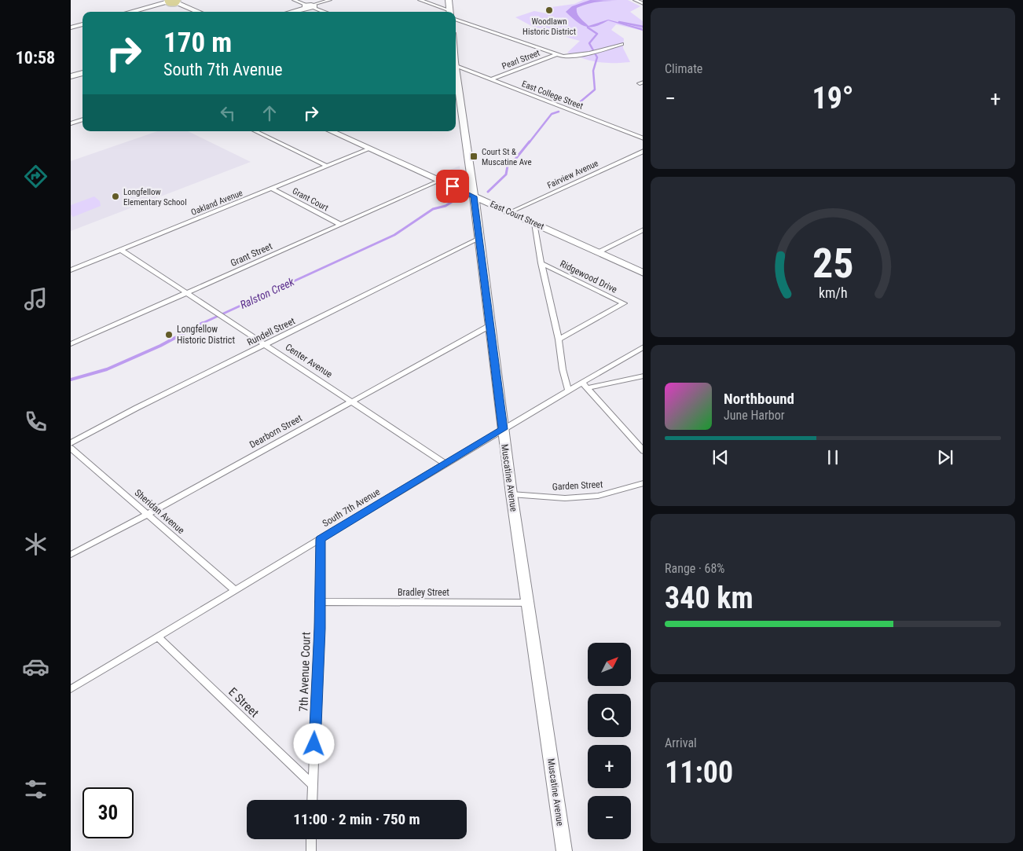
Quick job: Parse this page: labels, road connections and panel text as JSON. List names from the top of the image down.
{
  "streets": {
    "main road": ["East Court Street", "Muscatine Avenue"],
    "street": [
      "Pearl Street",
      "East College Street",
      "Fairview Avenue",
      "Grant Court",
      "Oakland Avenue",
      "Grant Street",
      "Ridgewood Drive",
      "Rundell Street",
      "Center Avenue",
      "Dearborn Street",
      "Garden Street",
      "South 7th Avenue",
      "Sheridan Avenue",
      "Bradley Street",
      "7th Avenue Court",
      "E Street"
    ]
  },
  "crossings": [
    ["Pearl Street", "East College Street"],
    ["Fairview Avenue", "East Court Street"],
    ["Grant Court", "Oakland Avenue"],
    ["Grant Court", "Grant Street"],
    ["Oakland Avenue", "East Court Street"],
    ["Oakland Avenue", "Center Avenue"],
    ["East Court Street", "Grant Street"],
    ["East Court Street", "Muscatine Avenue"],
    ["Grant Street", "Center Avenue"],
    ["Rundell Street", "Center Avenue"],
    ["Rundell Street", "Muscatine Avenue"],
    ["Center Avenue", "Dearborn Street"],
    ["Center Avenue", "South 7th Avenue"],
    ["Dearborn Street", "Muscatine Avenue"],
    ["Dearborn Street", "Sheridan Avenue"],
    ["Muscatine Avenue", "Garden Street"],
    ["Muscatine Avenue", "South 7th Avenue"],
    ["Muscatine Avenue", "Bradley Street"],
    ["South 7th Avenue", "Sheridan Avenue"],
    ["South 7th Avenue", "7th Avenue Court"],
    ["South 7th Avenue", "E Street"],
    ["Bradley Street", "7th Avenue Court"],
    ["7th Avenue Court", "E Street"]
  ],
  "water": ["Ralston Creek"],
  "places": {
    "other": ["Woodlawn Historic District", "Longfellow Elementary School", "Longfellow Historic District"],
    "transit": ["Court St & Muscatine Ave"]
  },
  "north": "top right",
  "page": {
    "tabs": "10:58",
    "tile": [
      "Climate",
      ["Range · 68%", "340 km"],
      ["Arrival", "11:00"]
    ],
    "turn": ["170 m", "South 7th Avenue"],
    "heat": ["−", "19°", "+"],
    "song": ["Northbound", "June Harbor"],
    "map_buttons": ["+", "−"],
    "limit": "30",
    "trip": "11:00 · 2 min · 750 m",
    "gauge": ["25", "km/h"]
  }
}
